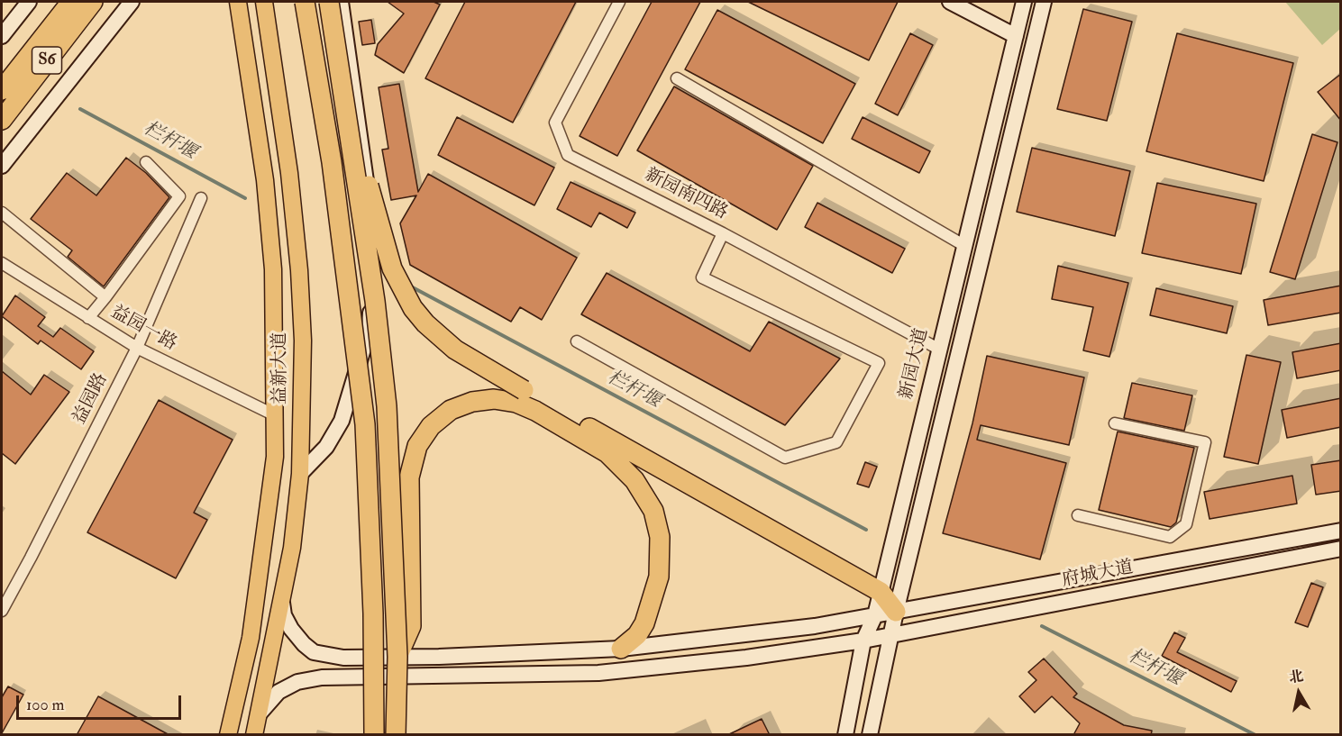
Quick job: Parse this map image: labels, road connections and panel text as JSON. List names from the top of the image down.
{
  "streets": {
    "highway": ["S6"],
    "main road": ["新园大道", "益新大道", "府城大道"],
    "street": ["新园南四路", "益园一路", "益园路"]
  },
  "crossings": [
    ["新园南四路", "新园大道"],
    ["益园一路", "益新大道"],
    ["益园一路", "益园路"],
    ["新园大道", "府城大道"],
    ["益新大道", "府城大道"]
  ],
  "water": ["栏杆堰"],
  "scale_bar": "100 m",
  "north": "top"
}
